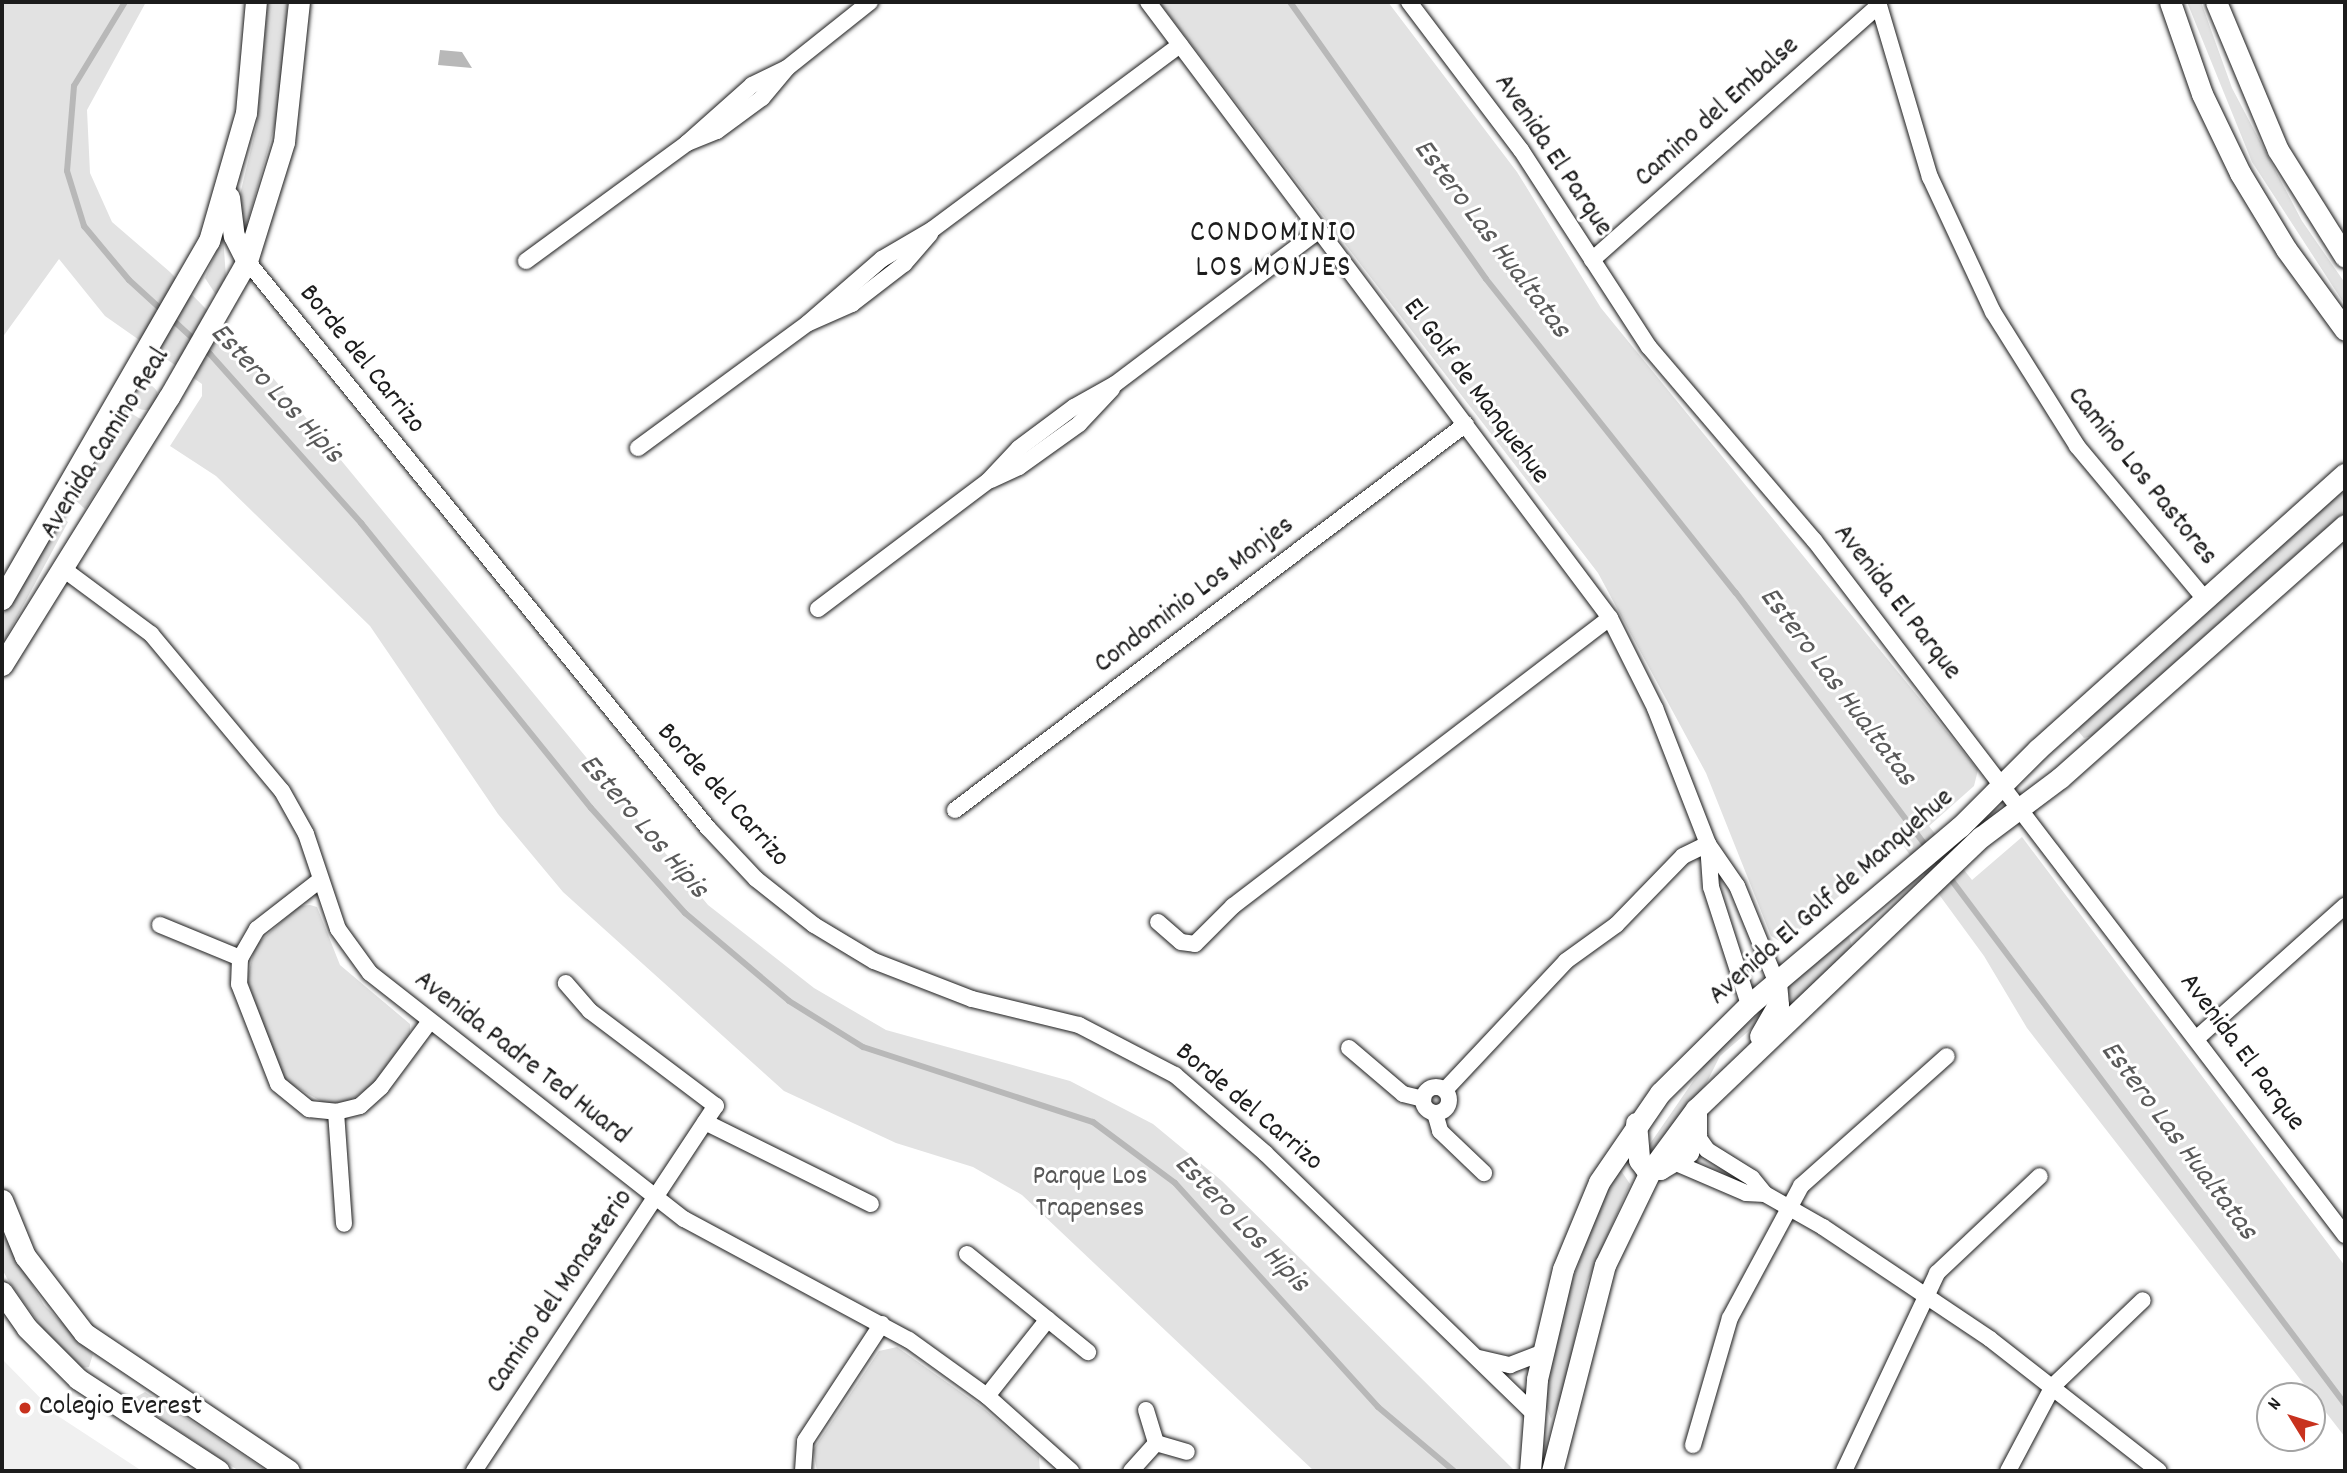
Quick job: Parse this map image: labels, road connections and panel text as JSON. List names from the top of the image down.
{
  "streets": {
    "main road": ["Avenida Camino Real", "Avenida El Golf de Manquehue"],
    "street": [
      "Camino del Embalse",
      "Avenida El Parque",
      "Borde del Carrizo",
      "El Golf de Manquehue",
      "Camino Los Pastores",
      "Condominio Los Monjes",
      "Avenida Padre Ted Huard",
      "Camino del Monasterio"
    ]
  },
  "crossings": [
    ["Camino del Embalse", "Avenida El Parque"],
    ["Camino del Embalse", "Camino Los Pastores"],
    ["Avenida El Parque", "Avenida El Golf de Manquehue"],
    ["Borde del Carrizo", "Avenida Camino Real"],
    ["Borde del Carrizo", "Avenida El Golf de Manquehue"],
    ["El Golf de Manquehue", "Condominio Los Monjes"],
    ["El Golf de Manquehue", "Avenida El Golf de Manquehue"],
    ["Avenida Camino Real", "Avenida Padre Ted Huard"],
    ["Camino Los Pastores", "Avenida El Golf de Manquehue"],
    ["Avenida Padre Ted Huard", "Camino del Monasterio"]
  ],
  "districts": ["CONDOMINIO LOS MONJES"],
  "water": ["Estero Las Hualtatas", "Estero Los Hipis"],
  "parks": ["Parque Los Trapenses"],
  "places": ["Colegio Everest"],
  "north": "top left"
}
